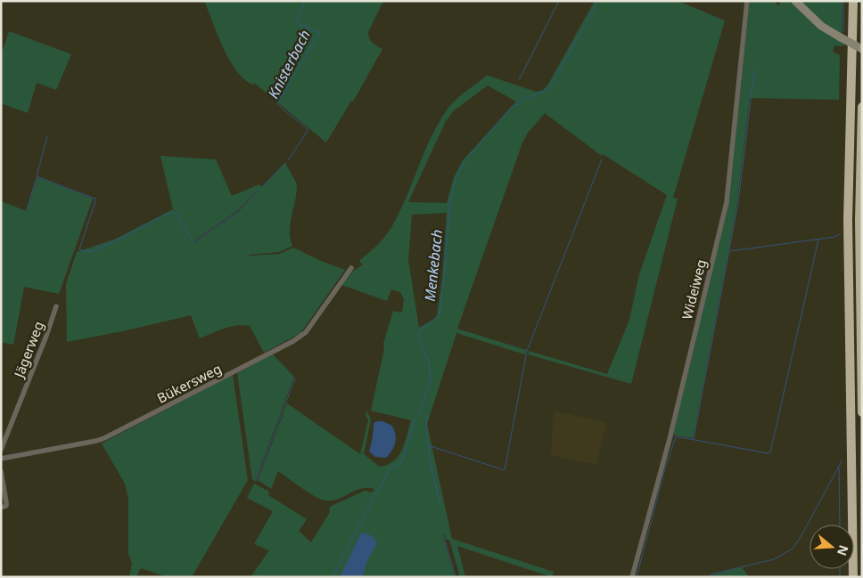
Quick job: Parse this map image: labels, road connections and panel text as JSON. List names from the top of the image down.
{
  "streets": {
    "street": ["Wideiweg", "Jägerweg", "Bükersweg"]
  },
  "water": ["Knisterbach", "Menkebach"],
  "north": "right"
}
